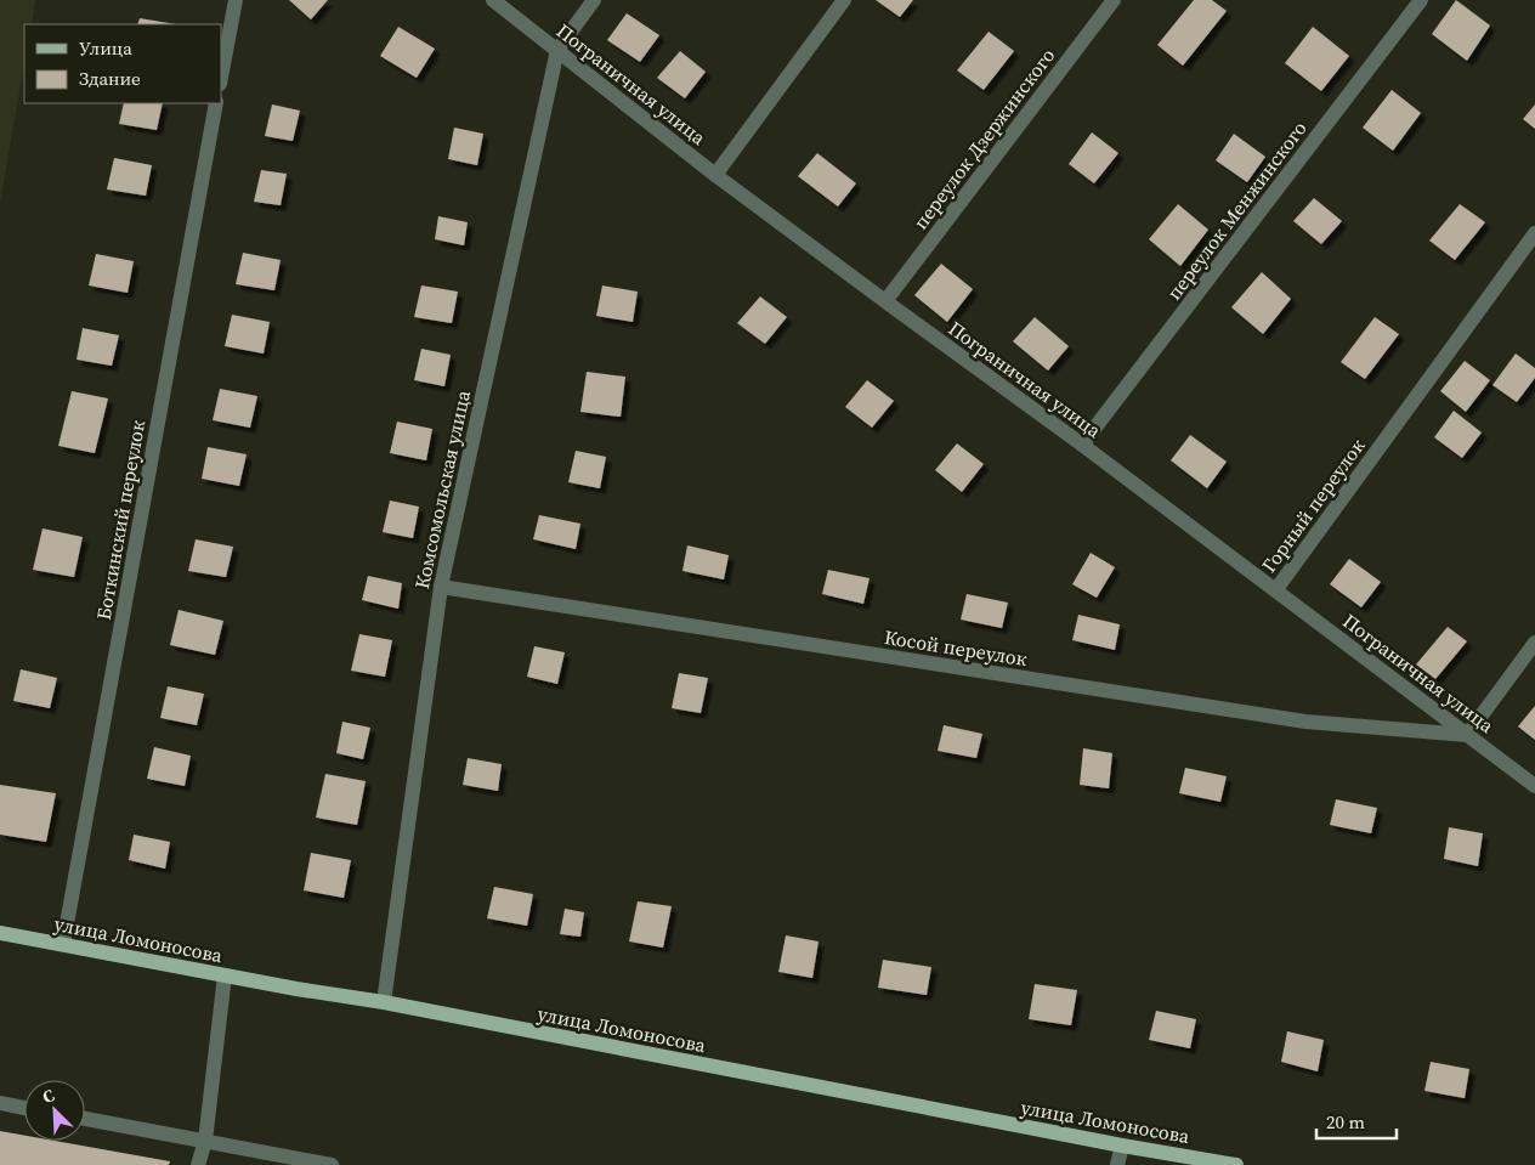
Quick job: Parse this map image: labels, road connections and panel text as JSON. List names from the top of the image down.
{
  "streets": {
    "main road": ["улица Ломоносова"],
    "street": [
      "Пограничная улица",
      "переулок Дзержинского",
      "переулок Менжинского",
      "Комсомольская улица",
      "Горный переулок",
      "Боткинский переулок",
      "Косой переулок"
    ]
  },
  "crossings": [
    ["Пограничная улица", "переулок Дзержинского"],
    ["Пограничная улица", "переулок Менжинского"],
    ["Пограничная улица", "Комсомольская улица"],
    ["Пограничная улица", "Горный переулок"],
    ["Пограничная улица", "Косой переулок"],
    ["Комсомольская улица", "Косой переулок"],
    ["Комсомольская улица", "улица Ломоносова"],
    ["Боткинский переулок", "улица Ломоносова"]
  ],
  "legend": ["Улица", "Здание"],
  "scale_bar": "20 m",
  "north": "top left"
}
